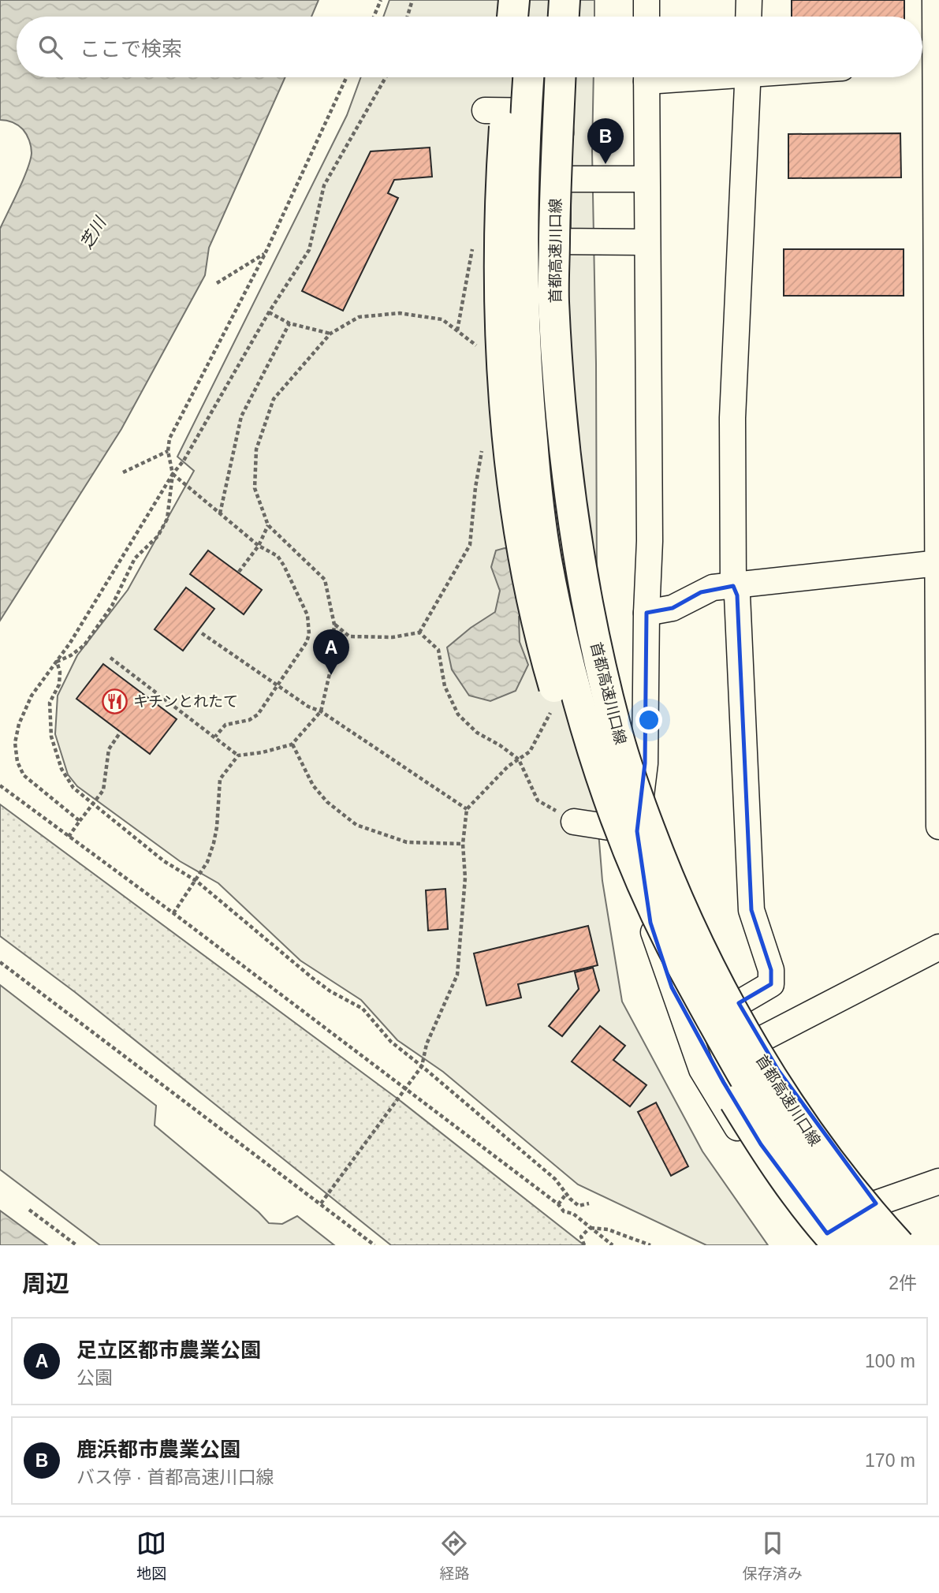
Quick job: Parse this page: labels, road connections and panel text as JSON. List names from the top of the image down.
{
  "streets": {
    "highway": ["首都高速川口線"]
  },
  "water": ["芝川"],
  "places": {
    "restaurant": ["キチンとれたて"]
  },
  "page": {
    "search": "ここで検索",
    "pins": ["B", "A"],
    "heading": ["周辺", "2件"],
    "list": [
      {
        "mark": "A",
        "name": "足立区都市農業公園",
        "note": "公園",
        "value": "100 m"
      },
      {
        "mark": "B",
        "name": "鹿浜都市農業公園",
        "note": "バス停 · 首都高速川口線",
        "value": "170 m"
      }
    ],
    "nav": ["地図", "経路", "保存済み"]
  }
}
